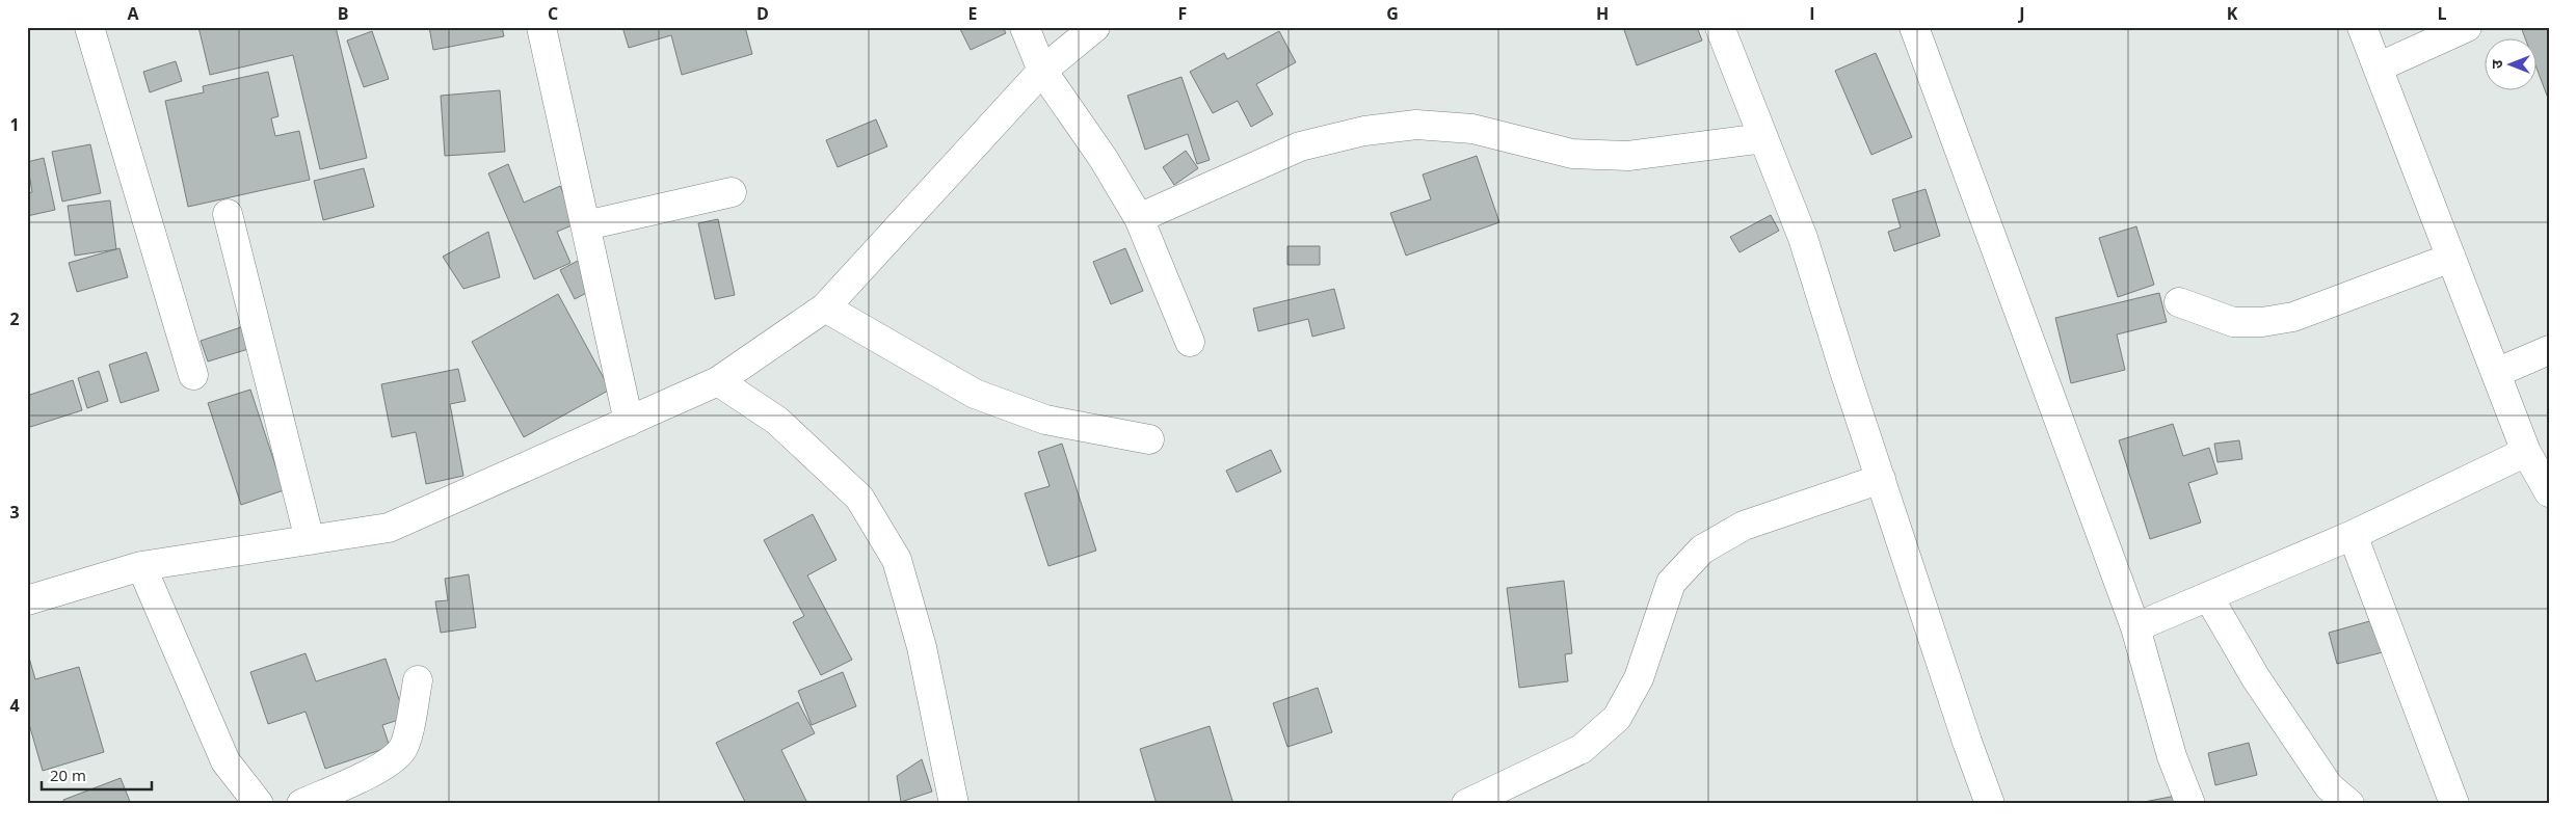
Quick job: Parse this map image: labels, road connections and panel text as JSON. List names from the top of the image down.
{
  "scale_bar": "20 m",
  "north": "left",
  "grid": {
    "columns": [
      "A",
      "B",
      "C",
      "D",
      "E",
      "F",
      "G",
      "H",
      "I",
      "J",
      "K",
      "L"
    ],
    "rows": [
      "1",
      "2",
      "3",
      "4"
    ]
  }
}
